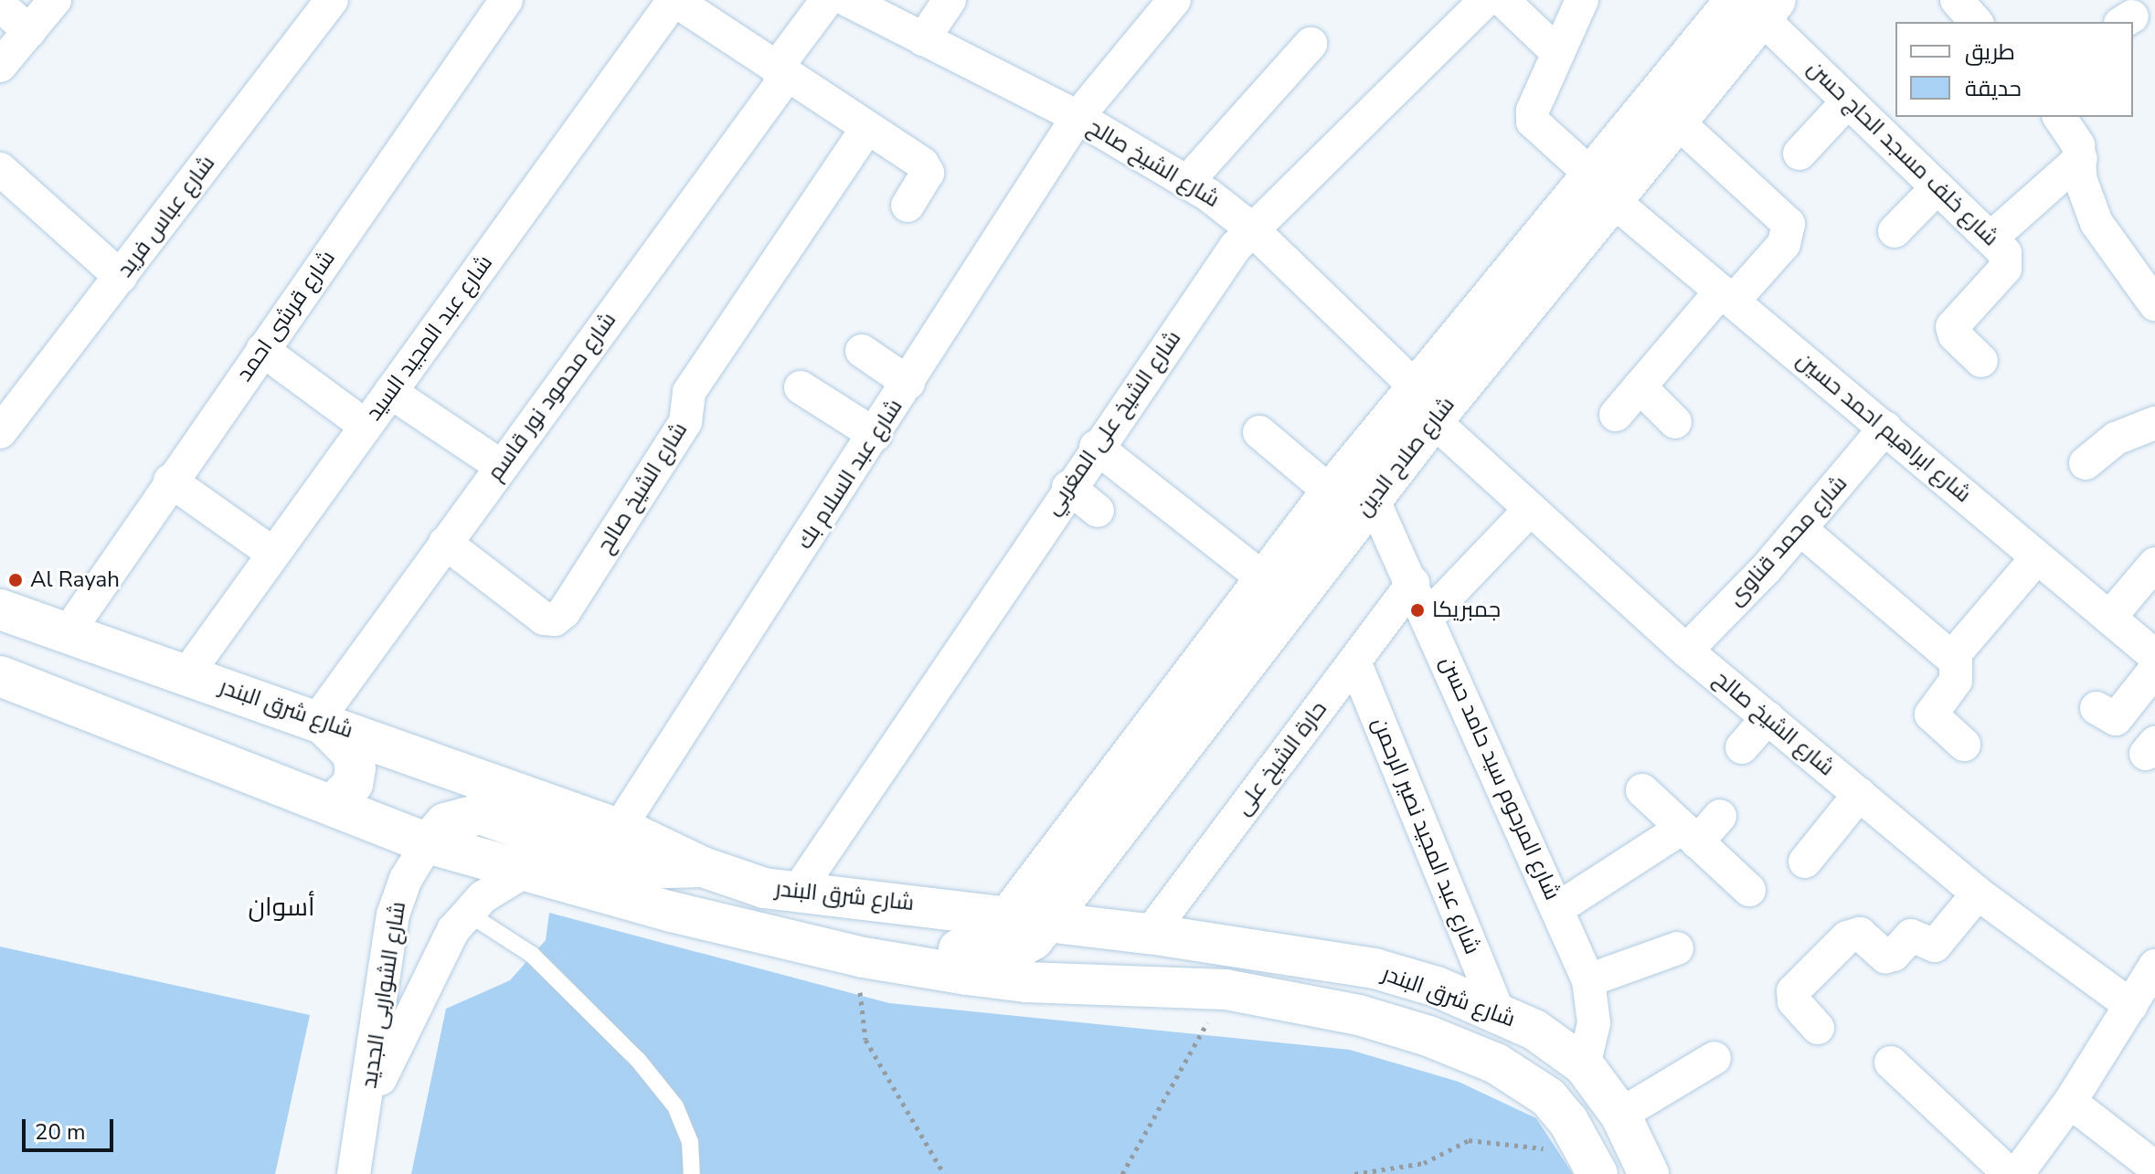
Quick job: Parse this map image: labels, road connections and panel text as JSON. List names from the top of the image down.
{
  "streets": {
    "main road": ["شارع صلاح الدين", "شارع شرق البندر"],
    "street": [
      "شارع خلف مسجد الحاج حسن",
      "شارع الشيخ صالح",
      "شارع عباس فريد",
      "شارع قرشى احمد",
      "شارع عبد المجيد السيد",
      "شارع محمود نور قاسم",
      "شارع الشيخ على المغربي",
      "شارع ابراهيم احمد حسين",
      "شارع عبد السلام بك",
      "شارع محمد قناوى",
      "حارة الشيخ على",
      "شارع المرحوم سيد حامد حسن",
      "شارع عبد المجيد نصير الرحمن",
      "شارع الشواربى الجديد"
    ]
  },
  "crossings": [
    ["شارع خلف مسجد الحاج حسن", "شارع صلاح الدين"],
    ["شارع الشيخ صالح", "شارع محمود نور قاسم"],
    ["شارع الشيخ صالح", "شارع الشيخ على المغربي"],
    ["شارع الشيخ صالح", "شارع صلاح الدين"],
    ["شارع الشيخ صالح", "شارع عبد السلام بك"],
    ["شارع الشيخ صالح", "شارع محمد قناوى"],
    ["شارع قرشى احمد", "شارع شرق البندر"],
    ["شارع عبد المجيد السيد", "شارع شرق البندر"],
    ["شارع محمود نور قاسم", "شارع شرق البندر"],
    ["شارع الشيخ على المغربي", "شارع شرق البندر"],
    ["شارع ابراهيم احمد حسين", "شارع صلاح الدين"],
    ["شارع ابراهيم احمد حسين", "شارع محمد قناوى"],
    ["شارع صلاح الدين", "شارع شرق البندر"],
    ["شارع صلاح الدين", "شارع المرحوم سيد حامد حسن"],
    ["شارع عبد السلام بك", "شارع شرق البندر"],
    ["شارع شرق البندر", "حارة الشيخ على"],
    ["شارع شرق البندر", "شارع المرحوم سيد حامد حسن"],
    ["شارع شرق البندر", "شارع عبد المجيد نصير الرحمن"],
    ["شارع شرق البندر", "شارع الشواربى الجديد"],
    ["حارة الشيخ على", "شارع المرحوم سيد حامد حسن"],
    ["حارة الشيخ على", "شارع عبد المجيد نصير الرحمن"]
  ],
  "districts": ["أسوان"],
  "places": ["Al Rayah", "جمبريكا"],
  "legend": ["طريق", "حديقة"],
  "scale_bar": "20 m"
}
